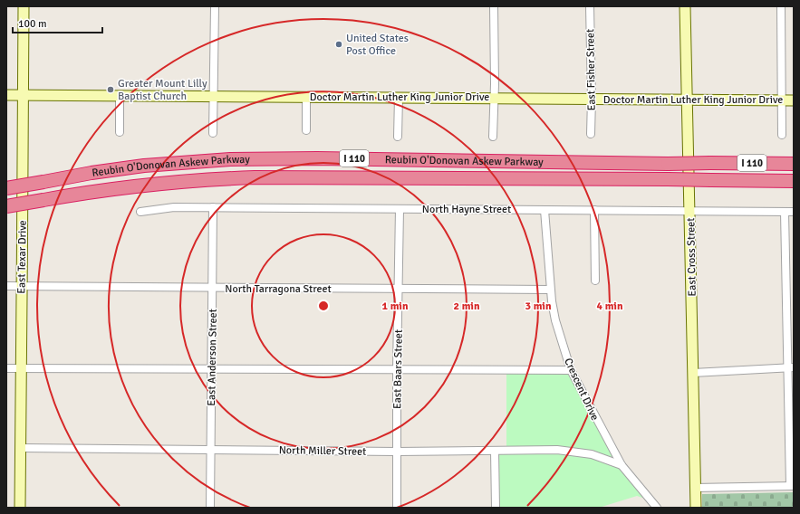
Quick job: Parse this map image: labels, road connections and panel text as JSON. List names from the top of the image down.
{
  "streets": {
    "highway": ["I 110", "Reubin O'Donovan Askew Parkway"],
    "main road": ["Doctor Martin Luther King Junior Drive", "East Texar Drive", "East Cross Street"],
    "street": [
      "East Fisher Street",
      "North Hayne Street",
      "North Tarragona Street",
      "East Anderson Street",
      "East Baars Street",
      "Crescent Drive",
      "North Miller Street"
    ]
  },
  "crossings": [
    ["East Fisher Street", "Doctor Martin Luther King Junior Drive"],
    ["Doctor Martin Luther King Junior Drive", "East Texar Drive"],
    ["Doctor Martin Luther King Junior Drive", "East Cross Street"],
    ["North Hayne Street", "East Cross Street"],
    ["North Hayne Street", "East Anderson Street"],
    ["North Hayne Street", "East Baars Street"],
    ["North Hayne Street", "Crescent Drive"],
    ["East Texar Drive", "North Tarragona Street"],
    ["East Texar Drive", "North Miller Street"],
    ["North Tarragona Street", "East Anderson Street"],
    ["North Tarragona Street", "East Baars Street"],
    ["North Tarragona Street", "Crescent Drive"],
    ["East Anderson Street", "North Miller Street"],
    ["East Baars Street", "North Miller Street"],
    ["Crescent Drive", "North Miller Street"]
  ],
  "places": ["United States Post Office", "Greater Mount Lilly Baptist Church"],
  "scale_bar": "100 m",
  "rings": [
    "1 min",
    "2 min",
    "3 min",
    "4 min"
  ]
}
